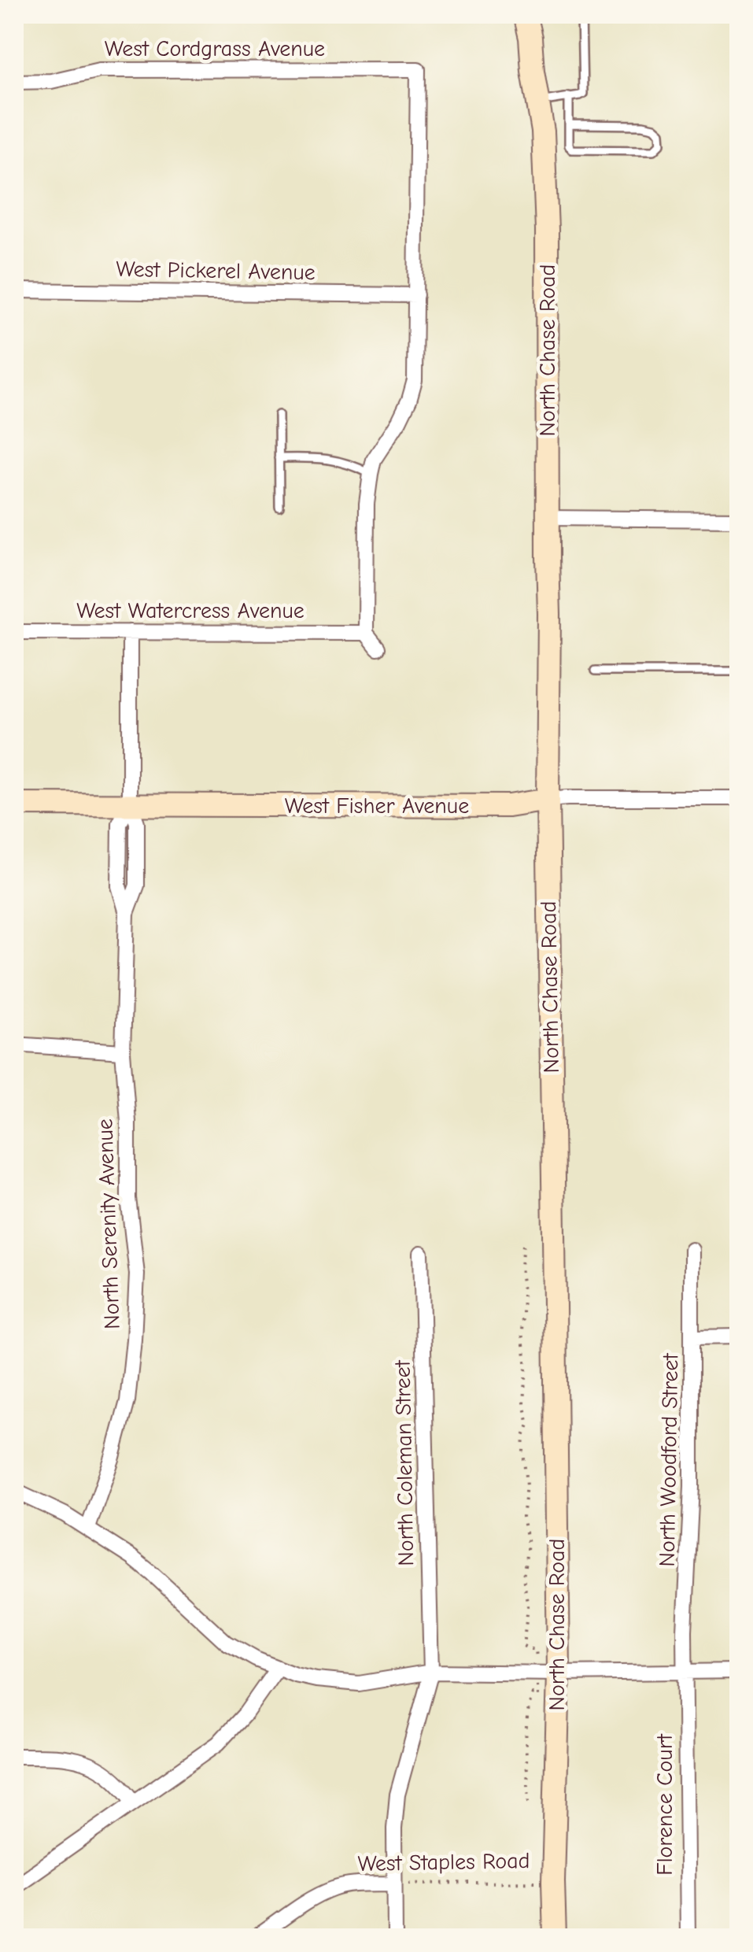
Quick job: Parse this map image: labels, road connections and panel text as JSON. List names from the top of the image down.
{
  "streets": {
    "street": [
      "West Cordgrass Avenue",
      "West Pickerel Avenue",
      "North Chase Road",
      "West Watercress Avenue",
      "West Fisher Avenue",
      "North Serenity Avenue",
      "North Woodford Street",
      "North Coleman Street",
      "Florence Court",
      "West Staples Road"
    ]
  },
  "crossings": [
    ["West Cordgrass Avenue", "West Pickerel Avenue"],
    ["North Chase Road", "West Fisher Avenue"],
    ["North Chase Road", "West Staples Road"],
    ["West Watercress Avenue", "North Serenity Avenue"],
    ["West Fisher Avenue", "North Serenity Avenue"],
    ["North Woodford Street", "Florence Court"],
    ["North Coleman Street", "West Staples Road"]
  ]
}
